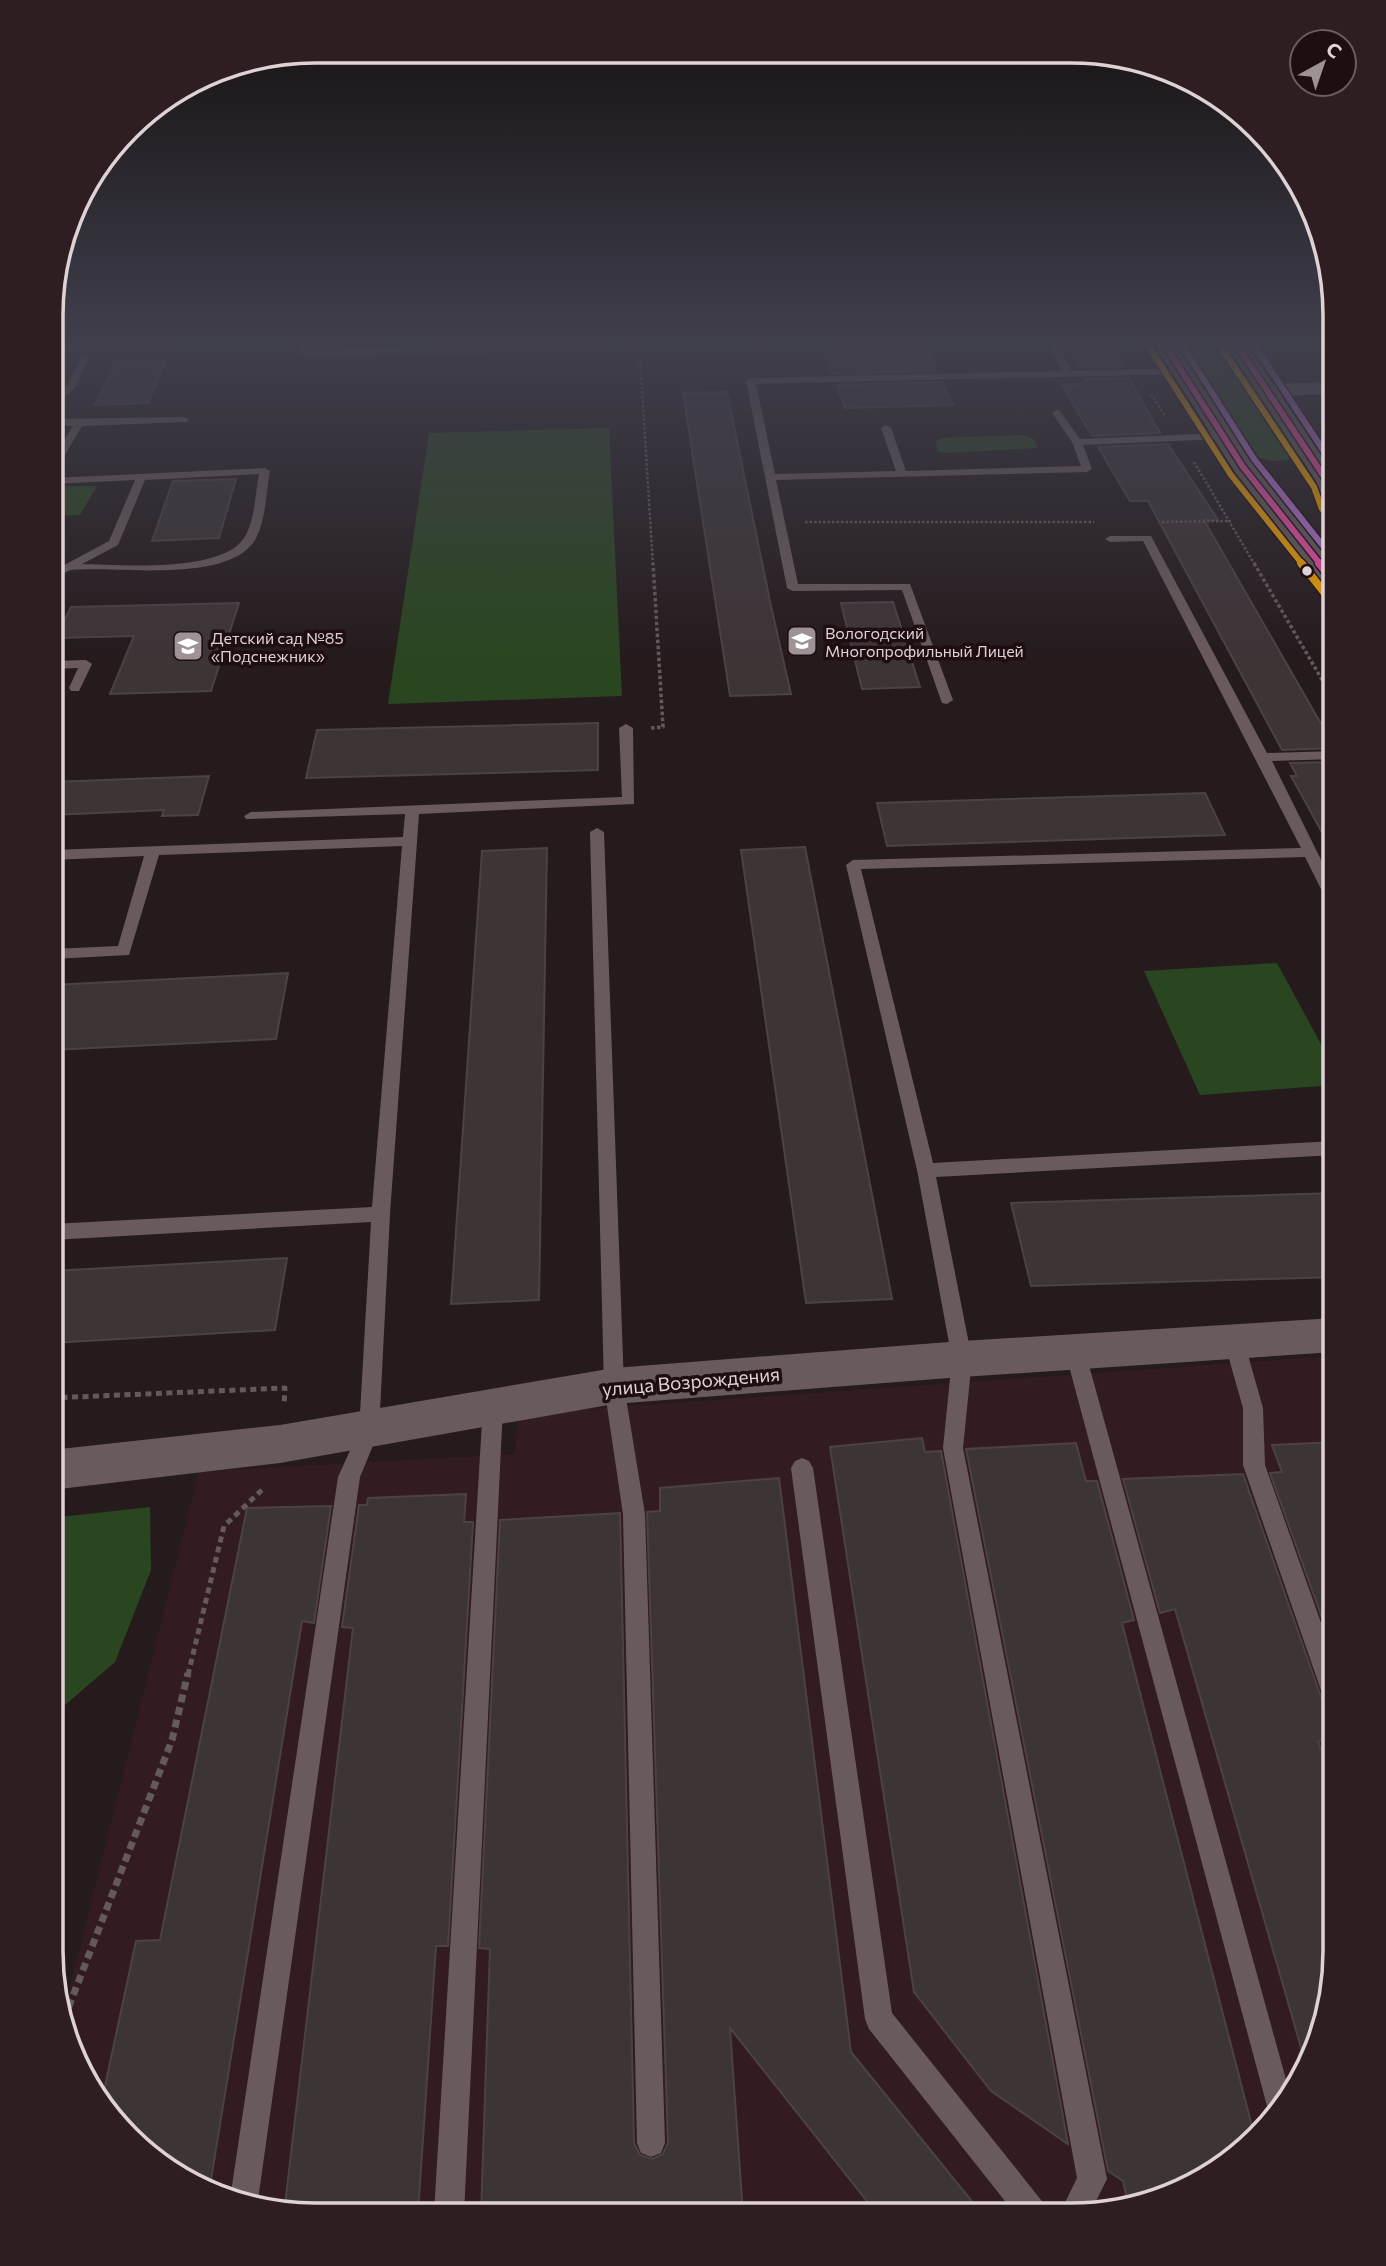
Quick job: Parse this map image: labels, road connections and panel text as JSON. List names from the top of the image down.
{
  "streets": {
    "street": ["улица Возрождения"]
  },
  "places": {
    "school or university": ["Вологодский Многопрофильный Лицей", "Детский сад №85 «Подснежник»"]
  },
  "north": "top right"
}
